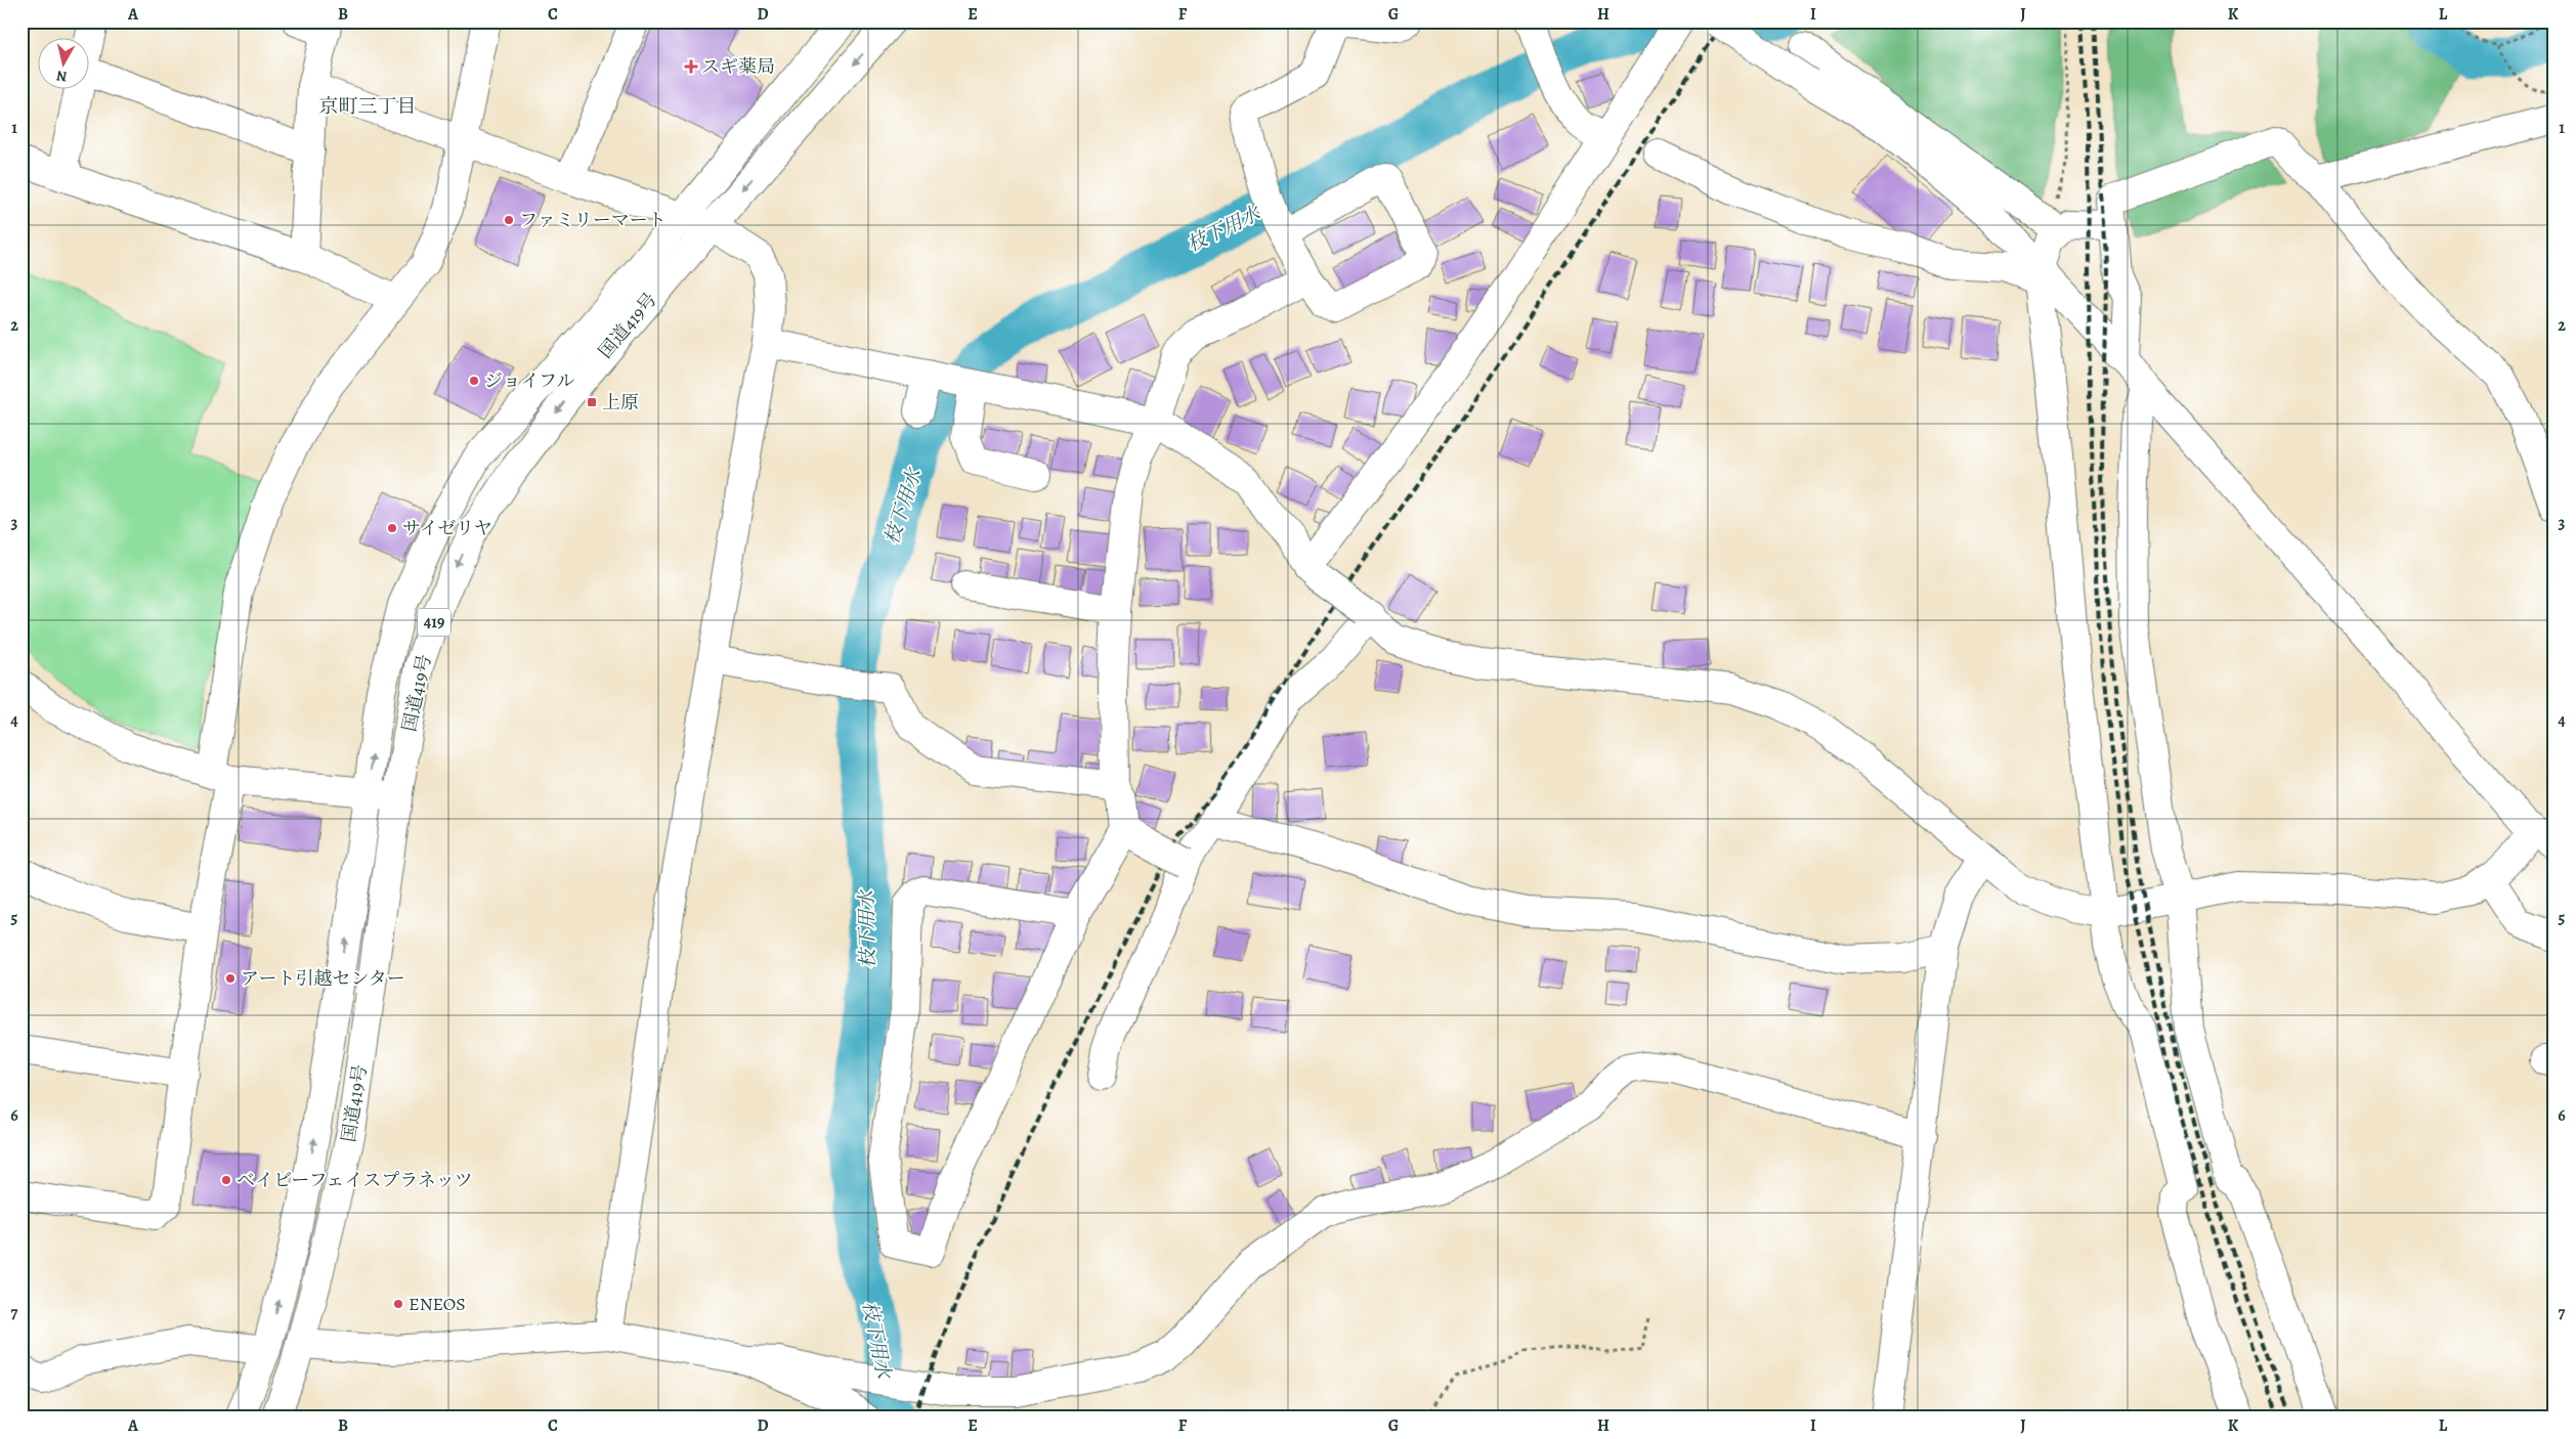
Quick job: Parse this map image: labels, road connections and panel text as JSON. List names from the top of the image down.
{
  "streets": {
    "main road": ["国道419号", "419"]
  },
  "districts": ["京町三丁目"],
  "water": ["枝下用水"],
  "places": {
    "health": ["スギ薬局"],
    "other": [
      "ファミリーマート",
      "ジョイフル",
      "サイゼリヤ",
      "アート引越センター",
      "ベイビーフェイスプラネッツ",
      "ENEOS"
    ],
    "transit": ["上原"]
  },
  "north": "bottom",
  "grid": {
    "columns": [
      "A",
      "B",
      "C",
      "D",
      "E",
      "F",
      "G",
      "H",
      "I",
      "J",
      "K",
      "L"
    ],
    "rows": [
      "1",
      "2",
      "3",
      "4",
      "5",
      "6",
      "7"
    ]
  }
}
